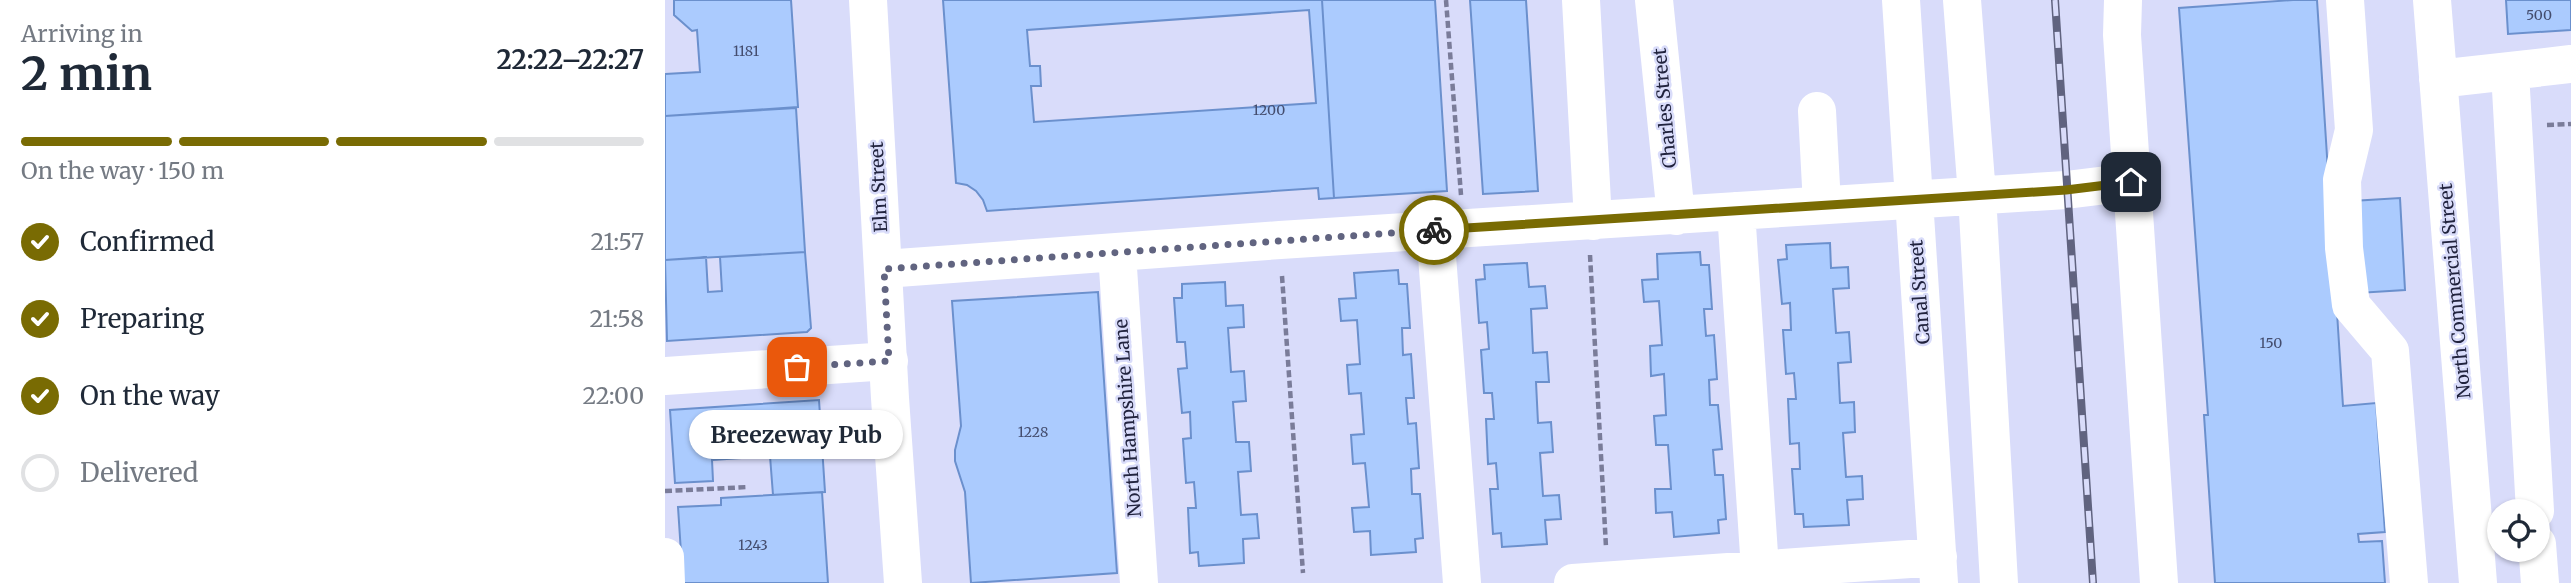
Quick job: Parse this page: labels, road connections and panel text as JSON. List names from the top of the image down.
{
  "streets": {
    "street": [
      "Charles Street",
      "Elm Street",
      "North Commercial Street",
      "Canal Street",
      "North Hampshire Lane"
    ]
  },
  "places": ["Breezeway Pub"],
  "house_numbers": [
    "500",
    "1181",
    "1200",
    "150",
    "1228",
    "1243"
  ],
  "page": {
    "heading": ["2 min", "Arriving in", "22:22–22:27"],
    "bar": "On the way · 150 m",
    "list": [
      ["Confirmed", "21:57"],
      ["Preparing", "21:58"],
      ["On the way", "22:00"],
      "Delivered"
    ],
    "bubble": "Breezeway Pub"
  }
}
